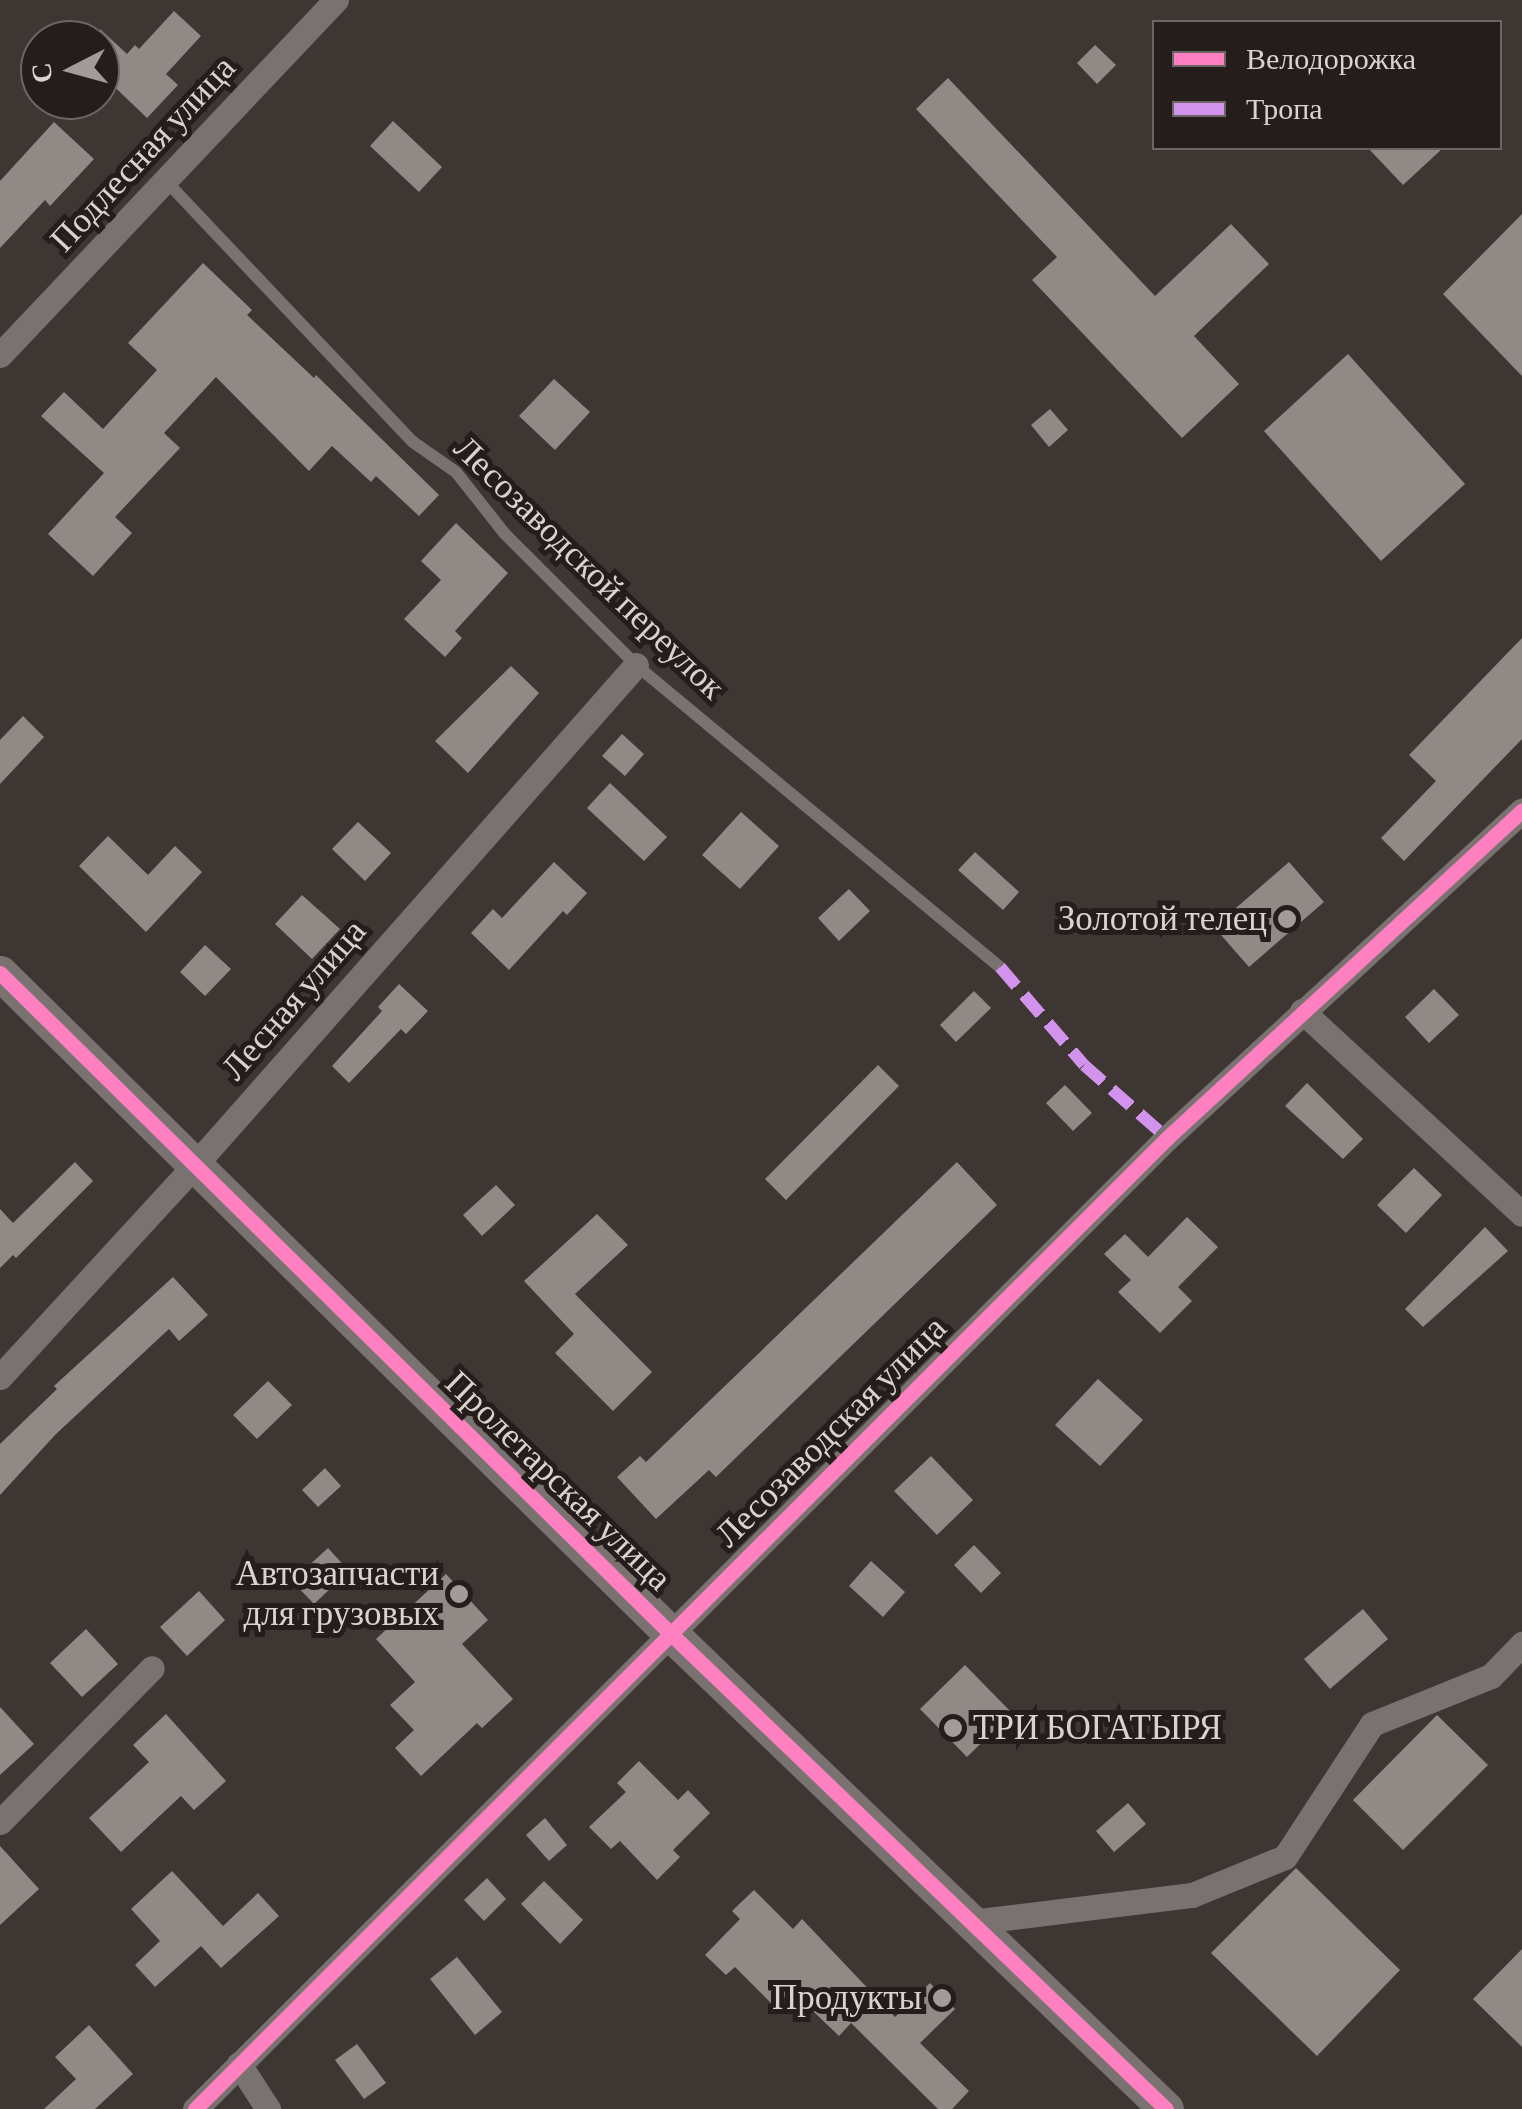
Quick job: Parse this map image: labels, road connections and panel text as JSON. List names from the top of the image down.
{
  "streets": {
    "street": [
      "Подлесная улица",
      "Лесная улица",
      "Лесозаводская улица",
      "Пролетарская улица"
    ],
    "lane": ["Лесозаводской переулок"]
  },
  "crossings": [
    ["Подлесная улица", "Лесозаводской переулок"],
    ["Лесозаводской переулок", "Лесная улица"],
    ["Лесная улица", "Пролетарская улица"],
    ["Лесозаводская улица", "Пролетарская улица"]
  ],
  "places": [
    "Золотой телец",
    "Автозапчасти для грузовых",
    "ТРИ БОГАТЫРЯ",
    "Продукты"
  ],
  "legend": ["Велодорожка", "Тропа"],
  "north": "left"
}
